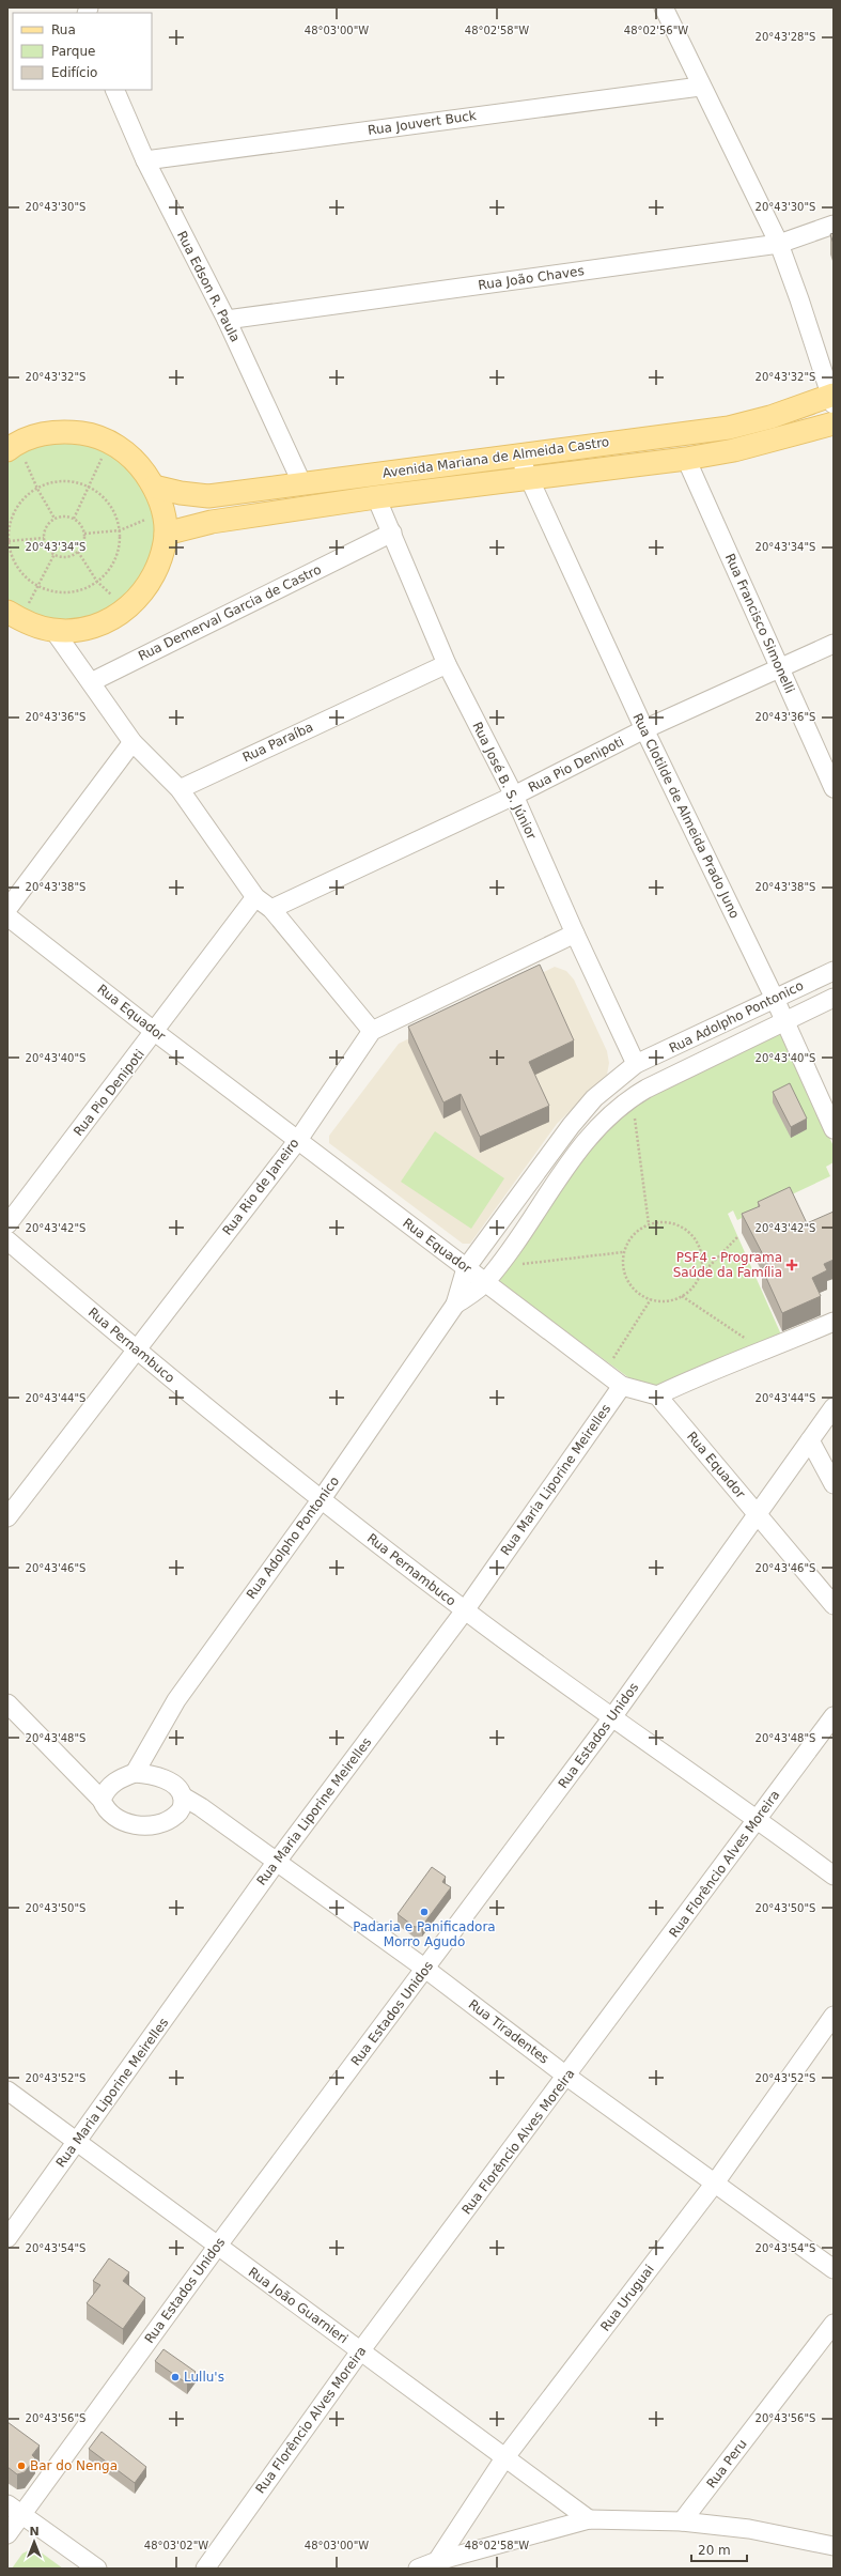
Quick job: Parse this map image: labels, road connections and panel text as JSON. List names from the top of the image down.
{
  "streets": {
    "main road": ["Avenida Mariana de Almeida Castro"],
    "street": [
      "Rua Jouvert Buck",
      "Rua João Chaves",
      "Rua Edson R. Paula",
      "Rua Demerval Garcia de Castro",
      "Rua Francisco Simonelli",
      "Rua Paraíba",
      "Rua Pio Denipoti",
      "Rua José B. S. Júnior",
      "Rua Clotilde de Almeida Prado Juno",
      "Rua Equador",
      "Rua Adolpho Pontonico",
      "Rua Rio de Janeiro",
      "Rua Pernambuco",
      "Rua Maria Liporine Meirelles",
      "Rua Estados Unidos",
      "Rua Florêncio Alves Moreira",
      "Rua Tiradentes",
      "Rua Uruguai",
      "Rua João Guarnieri",
      "Rua Peru"
    ]
  },
  "crossings": [
    ["Rua Jouvert Buck", "Rua Edson R. Paula"],
    ["Rua João Chaves", "Rua Edson R. Paula"],
    ["Rua Edson R. Paula", "Avenida Mariana de Almeida Castro"],
    ["Avenida Mariana de Almeida Castro", "Rua Francisco Simonelli"],
    ["Avenida Mariana de Almeida Castro", "Rua José B. S. Júnior"],
    ["Avenida Mariana de Almeida Castro", "Rua Clotilde de Almeida Prado Juno"],
    ["Rua Demerval Garcia de Castro", "Rua José B. S. Júnior"],
    ["Rua Francisco Simonelli", "Rua Pio Denipoti"],
    ["Rua Paraíba", "Rua José B. S. Júnior"],
    ["Rua Pio Denipoti", "Rua José B. S. Júnior"],
    ["Rua Pio Denipoti", "Rua Clotilde de Almeida Prado Juno"],
    ["Rua Pio Denipoti", "Rua Equador"],
    ["Rua José B. S. Júnior", "Rua Adolpho Pontonico"],
    ["Rua Clotilde de Almeida Prado Juno", "Rua Adolpho Pontonico"],
    ["Rua Equador", "Rua Adolpho Pontonico"],
    ["Rua Equador", "Rua Rio de Janeiro"],
    ["Rua Equador", "Rua Maria Liporine Meirelles"],
    ["Rua Equador", "Rua Estados Unidos"],
    ["Rua Adolpho Pontonico", "Rua Pernambuco"],
    ["Rua Adolpho Pontonico", "Rua Tiradentes"],
    ["Rua Rio de Janeiro", "Rua Pernambuco"],
    ["Rua Pernambuco", "Rua Maria Liporine Meirelles"],
    ["Rua Pernambuco", "Rua Estados Unidos"],
    ["Rua Pernambuco", "Rua Florêncio Alves Moreira"],
    ["Rua Maria Liporine Meirelles", "Rua Tiradentes"],
    ["Rua Maria Liporine Meirelles", "Rua João Guarnieri"],
    ["Rua Estados Unidos", "Rua Tiradentes"],
    ["Rua Estados Unidos", "Rua João Guarnieri"],
    ["Rua Florêncio Alves Moreira", "Rua Tiradentes"],
    ["Rua Florêncio Alves Moreira", "Rua João Guarnieri"],
    ["Rua Tiradentes", "Rua Uruguai"],
    ["Rua Uruguai", "Rua João Guarnieri"]
  ],
  "places": {
    "health": ["PSF4 - Programa Saúde da Família"],
    "other": ["Padaria e Panificadora Morro Agudo", "Lullu's", "Bar do Nenga"]
  },
  "legend": ["Rua", "Parque", "Edifício"],
  "scale_bar": "20 m",
  "north": "top",
  "coordinates": [
    "48°03'00\"W",
    "48°02'58\"W",
    "48°02'56\"W",
    "20°43'28\"S",
    "20°43'30\"S",
    "20°43'32\"S",
    "20°43'34\"S",
    "20°43'36\"S",
    "20°43'38\"S",
    "20°43'40\"S",
    "20°43'42\"S",
    "20°43'44\"S",
    "20°43'46\"S",
    "20°43'48\"S",
    "20°43'50\"S",
    "20°43'52\"S",
    "20°43'54\"S",
    "20°43'56\"S",
    "48°03'02\"W"
  ]
}
